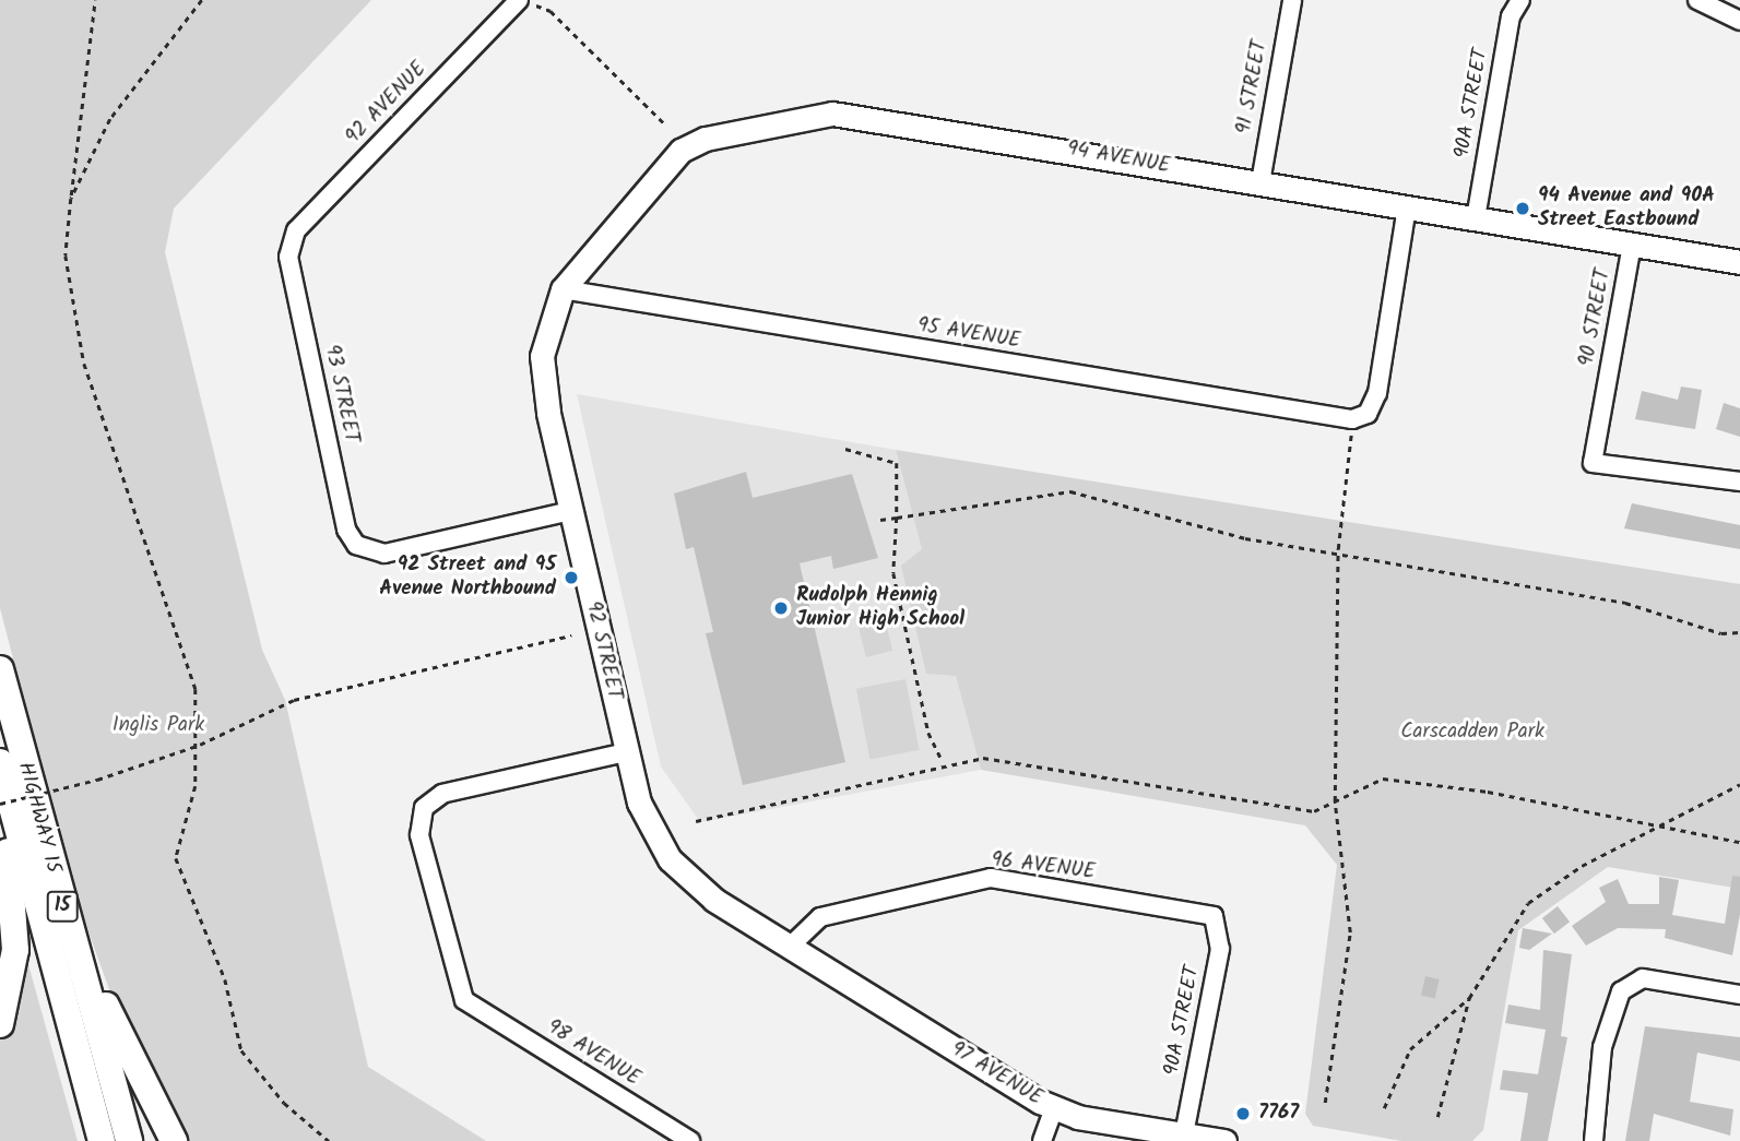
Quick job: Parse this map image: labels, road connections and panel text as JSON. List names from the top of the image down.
{
  "streets": {
    "main road": ["HIGHWAY 15", "15"],
    "street": [
      "91 STREET",
      "92 AVENUE",
      "90A STREET",
      "94 AVENUE",
      "90 STREET",
      "95 AVENUE",
      "93 STREET",
      "92 STREET",
      "96 AVENUE",
      "98 AVENUE",
      "97 AVENUE"
    ]
  },
  "crossings": [
    ["91 STREET", "94 AVENUE"],
    ["92 AVENUE", "93 STREET"],
    ["90A STREET", "94 AVENUE"],
    ["90A STREET", "96 AVENUE"],
    ["90A STREET", "97 AVENUE"],
    ["94 AVENUE", "90 STREET"],
    ["94 AVENUE", "95 AVENUE"],
    ["94 AVENUE", "92 STREET"],
    ["95 AVENUE", "92 STREET"],
    ["93 STREET", "92 STREET"],
    ["92 STREET", "96 AVENUE"],
    ["92 STREET", "98 AVENUE"],
    ["92 STREET", "97 AVENUE"],
    ["96 AVENUE", "97 AVENUE"]
  ],
  "parks": ["Inglis Park", "Carscadden Park"],
  "places": [
    "94 Avenue and 90A Street Eastbound",
    "92 Street and 95 Avenue Northbound",
    "Rudolph Hennig Junior High School",
    "7767"
  ]
}
